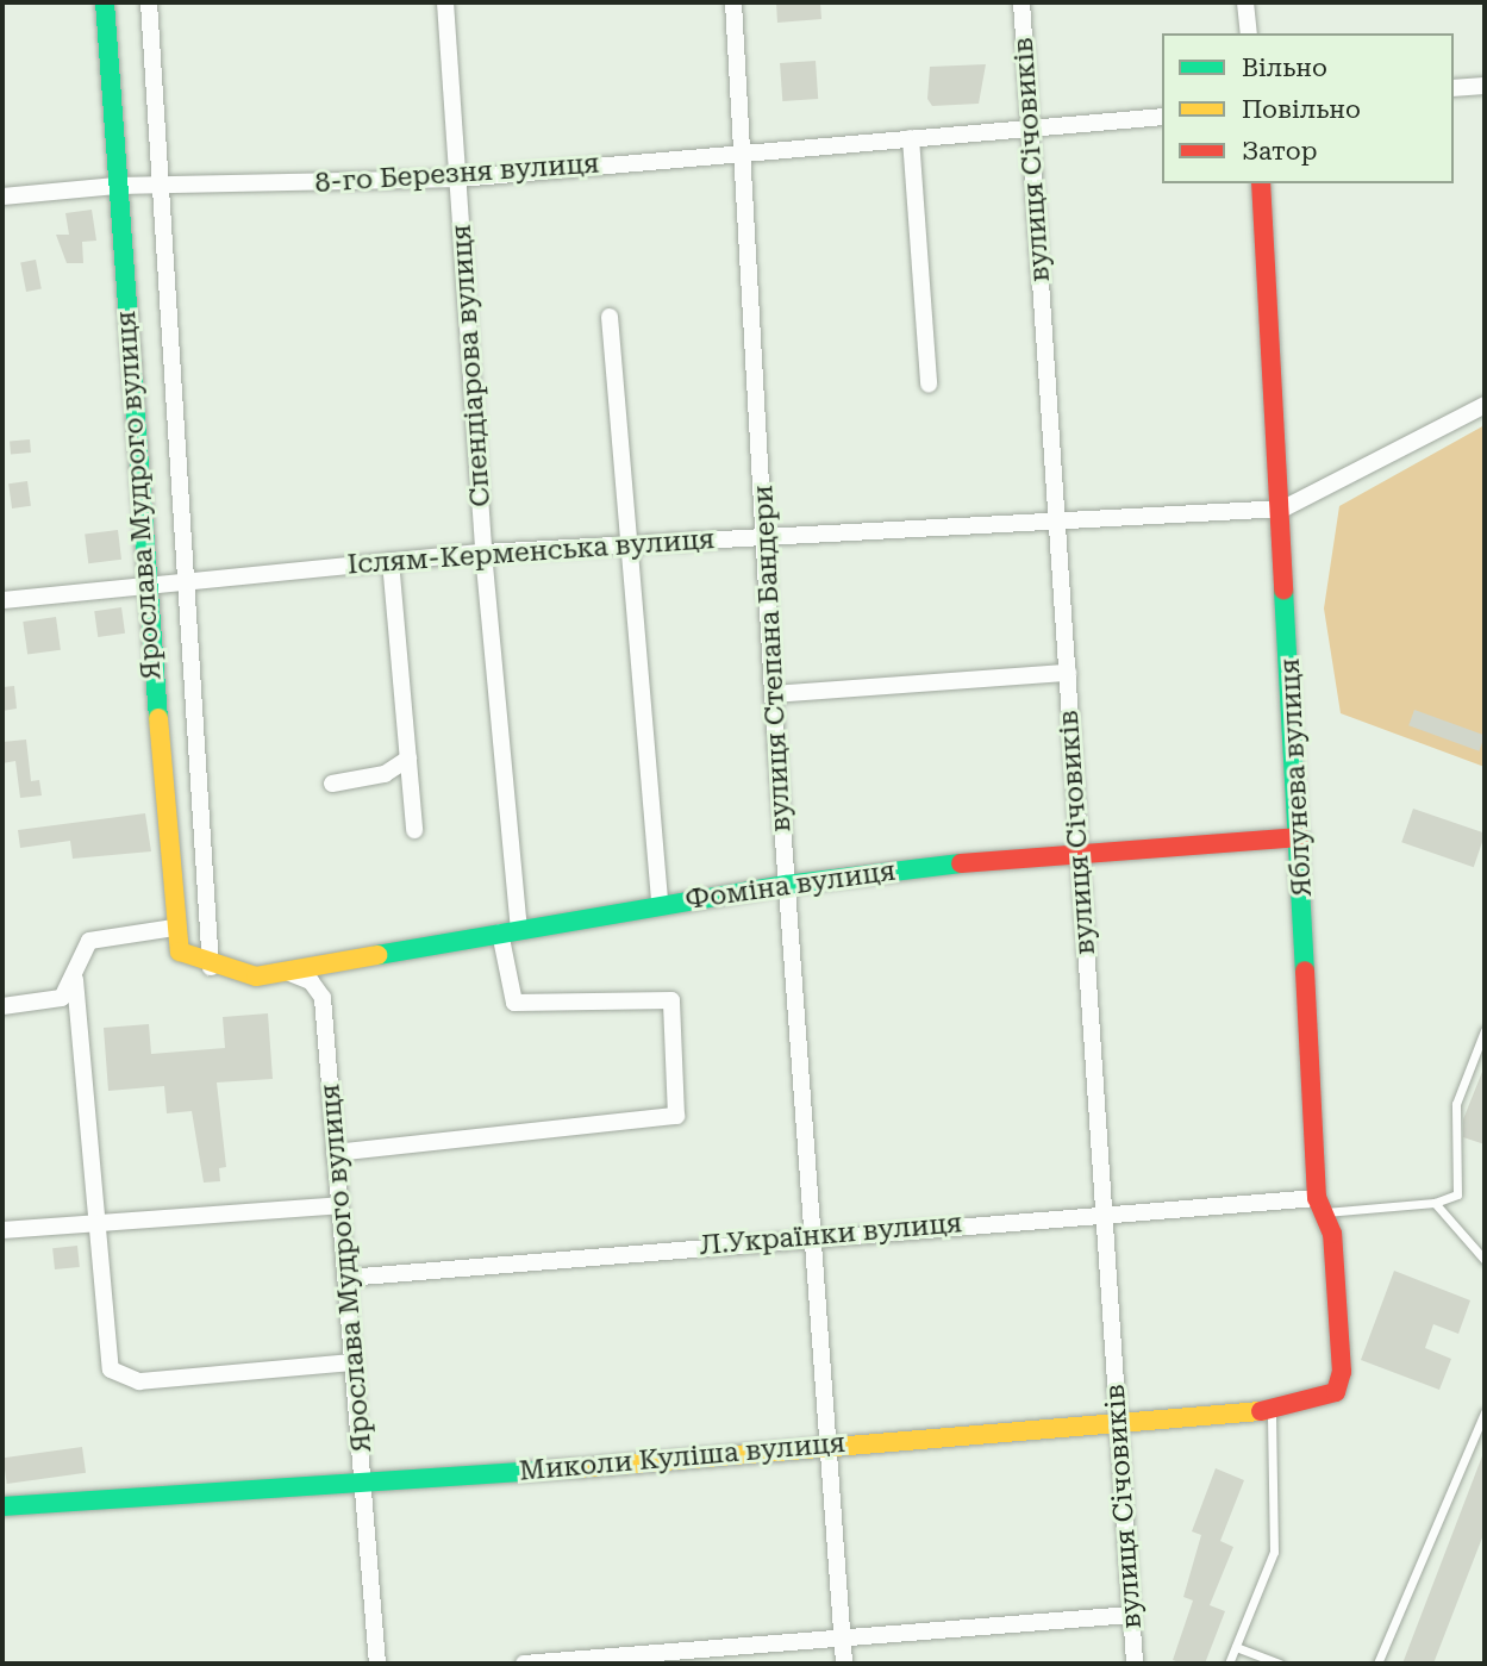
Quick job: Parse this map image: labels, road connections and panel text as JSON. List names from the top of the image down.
{
  "streets": {
    "street": [
      "вулиця Січовиків",
      "8-го Березня вулиця",
      "Спендіарова вулиця",
      "Ярослава Мудрого вулиця",
      "Іслям-Керменська вулиця",
      "вулиця Степана Бандери",
      "Яблунева вулиця",
      "Фоміна вулиця",
      "Л.Українки вулиця",
      "Миколи Куліша вулиця"
    ]
  },
  "crossings": [
    ["вулиця Січовиків", "8-го Березня вулиця"],
    ["вулиця Січовиків", "Іслям-Керменська вулиця"],
    ["вулиця Січовиків", "Фоміна вулиця"],
    ["вулиця Січовиків", "Л.Українки вулиця"],
    ["вулиця Січовиків", "Миколи Куліша вулиця"],
    ["8-го Березня вулиця", "Спендіарова вулиця"],
    ["8-го Березня вулиця", "Ярослава Мудрого вулиця"],
    ["8-го Березня вулиця", "вулиця Степана Бандери"],
    ["Спендіарова вулиця", "Іслям-Керменська вулиця"],
    ["Спендіарова вулиця", "Фоміна вулиця"],
    ["Ярослава Мудрого вулиця", "Іслям-Керменська вулиця"],
    ["Ярослава Мудрого вулиця", "Фоміна вулиця"],
    ["Ярослава Мудрого вулиця", "Л.Українки вулиця"],
    ["Ярослава Мудрого вулиця", "Миколи Куліша вулиця"],
    ["Іслям-Керменська вулиця", "вулиця Степана Бандери"],
    ["Іслям-Керменська вулиця", "Яблунева вулиця"],
    ["вулиця Степана Бандери", "Фоміна вулиця"],
    ["вулиця Степана Бандери", "Л.Українки вулиця"],
    ["вулиця Степана Бандери", "Миколи Куліша вулиця"],
    ["Яблунева вулиця", "Фоміна вулиця"],
    ["Яблунева вулиця", "Л.Українки вулиця"],
    ["Яблунева вулиця", "Миколи Куліша вулиця"]
  ],
  "legend": ["Вільно", "Повільно", "Затор"]
}
